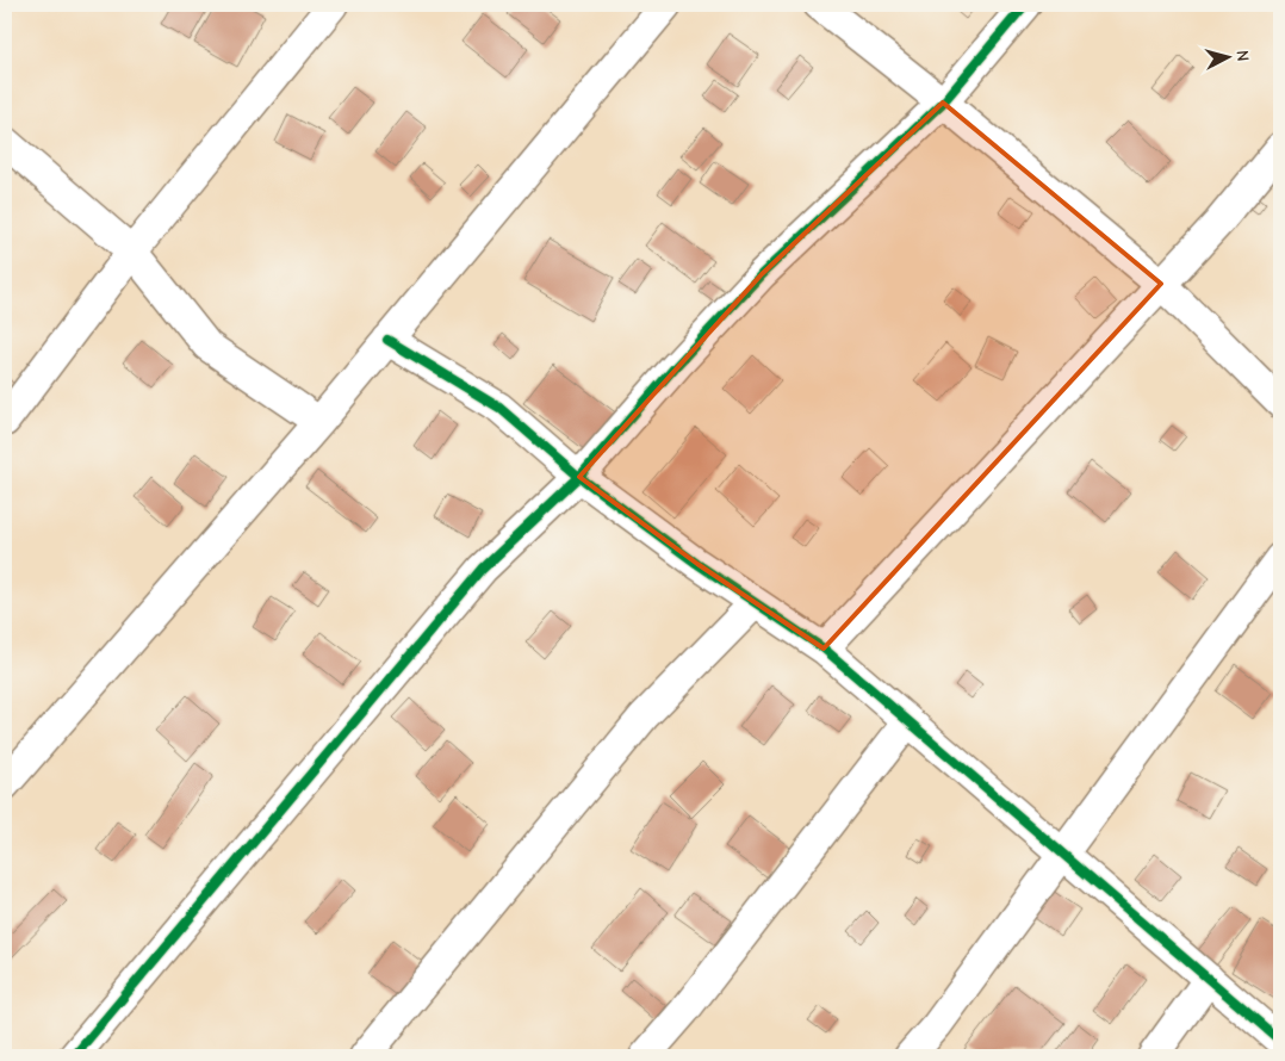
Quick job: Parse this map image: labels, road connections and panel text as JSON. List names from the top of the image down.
{
  "north": "right"
}
